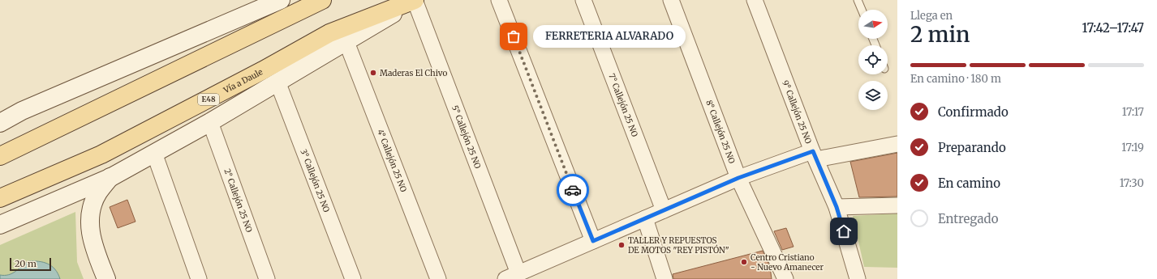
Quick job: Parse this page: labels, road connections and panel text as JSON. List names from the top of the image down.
{
  "streets": {
    "main road": ["Vía a Daule", "E48"],
    "street": [
      "7° Callejón 25 NO",
      "9° Callejón 25 NO",
      "8° Callejón 25 NO",
      "5° Callejón 25 NO",
      "4° Callejón 25 NO",
      "3° Callejón 25 NO",
      "2° Callejón 25 NO"
    ]
  },
  "crossings": [
    ["Vía a Daule", "E48"],
    ["Vía a Daule", "5° Callejón 25 NO"],
    ["E48", "5° Callejón 25 NO"],
    ["E48", "4° Callejón 25 NO"],
    ["E48", "3° Callejón 25 NO"],
    ["E48", "2° Callejón 25 NO"]
  ],
  "places": [
    "FERRETERIA ALVARADO",
    "Maderas El Chivo",
    "TALLER Y REPUESTOS DE MOTOS \"REY PISTÓN\"",
    "Centro Cristiano - Nuevo Amanecer"
  ],
  "scale_bar": "20 m",
  "north": "right",
  "page": {
    "heading": ["2 min", "Llega en", "17:42–17:47"],
    "bubble": "FERRETERIA ALVARADO",
    "bar": "En camino · 180 m",
    "list": [
      ["Confirmado", "17:17"],
      ["Preparando", "17:19"],
      ["En camino", "17:30"],
      "Entregado"
    ],
    "scale": "20 m"
  }
}
